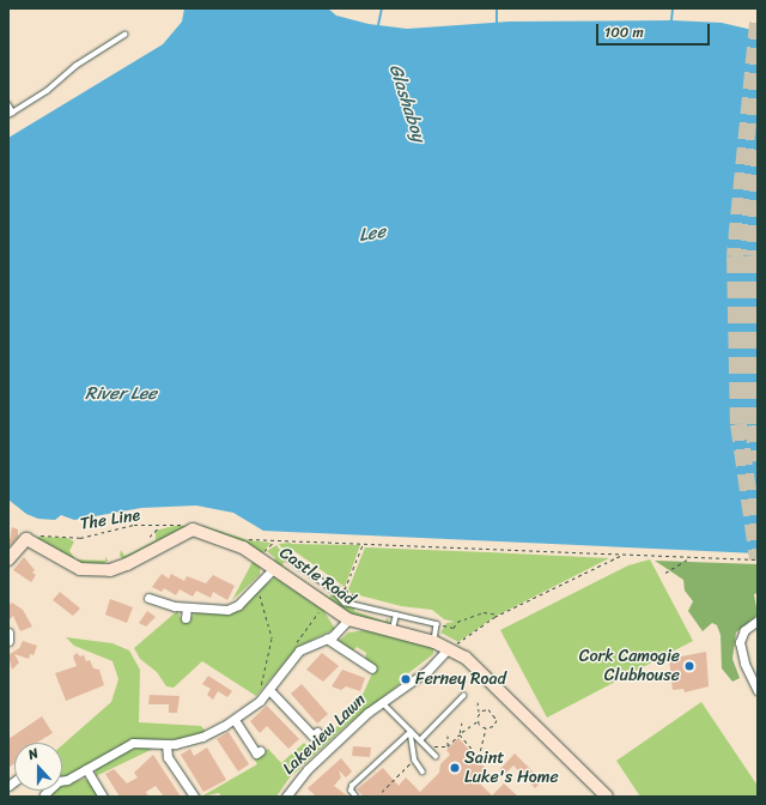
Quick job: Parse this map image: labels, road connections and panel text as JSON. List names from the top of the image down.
{
  "streets": {
    "street": ["Castle Road", "Lakeview Lawn"],
    "path": ["The Line"]
  },
  "crossings": [
    ["The Line", "Castle Road"]
  ],
  "water": ["Glashaboy", "Lee", "River Lee"],
  "places": ["Cork Camogie Clubhouse", "Ferney Road", "Saint Luke's Home"],
  "scale_bar": "100 m",
  "north": "top"
}
